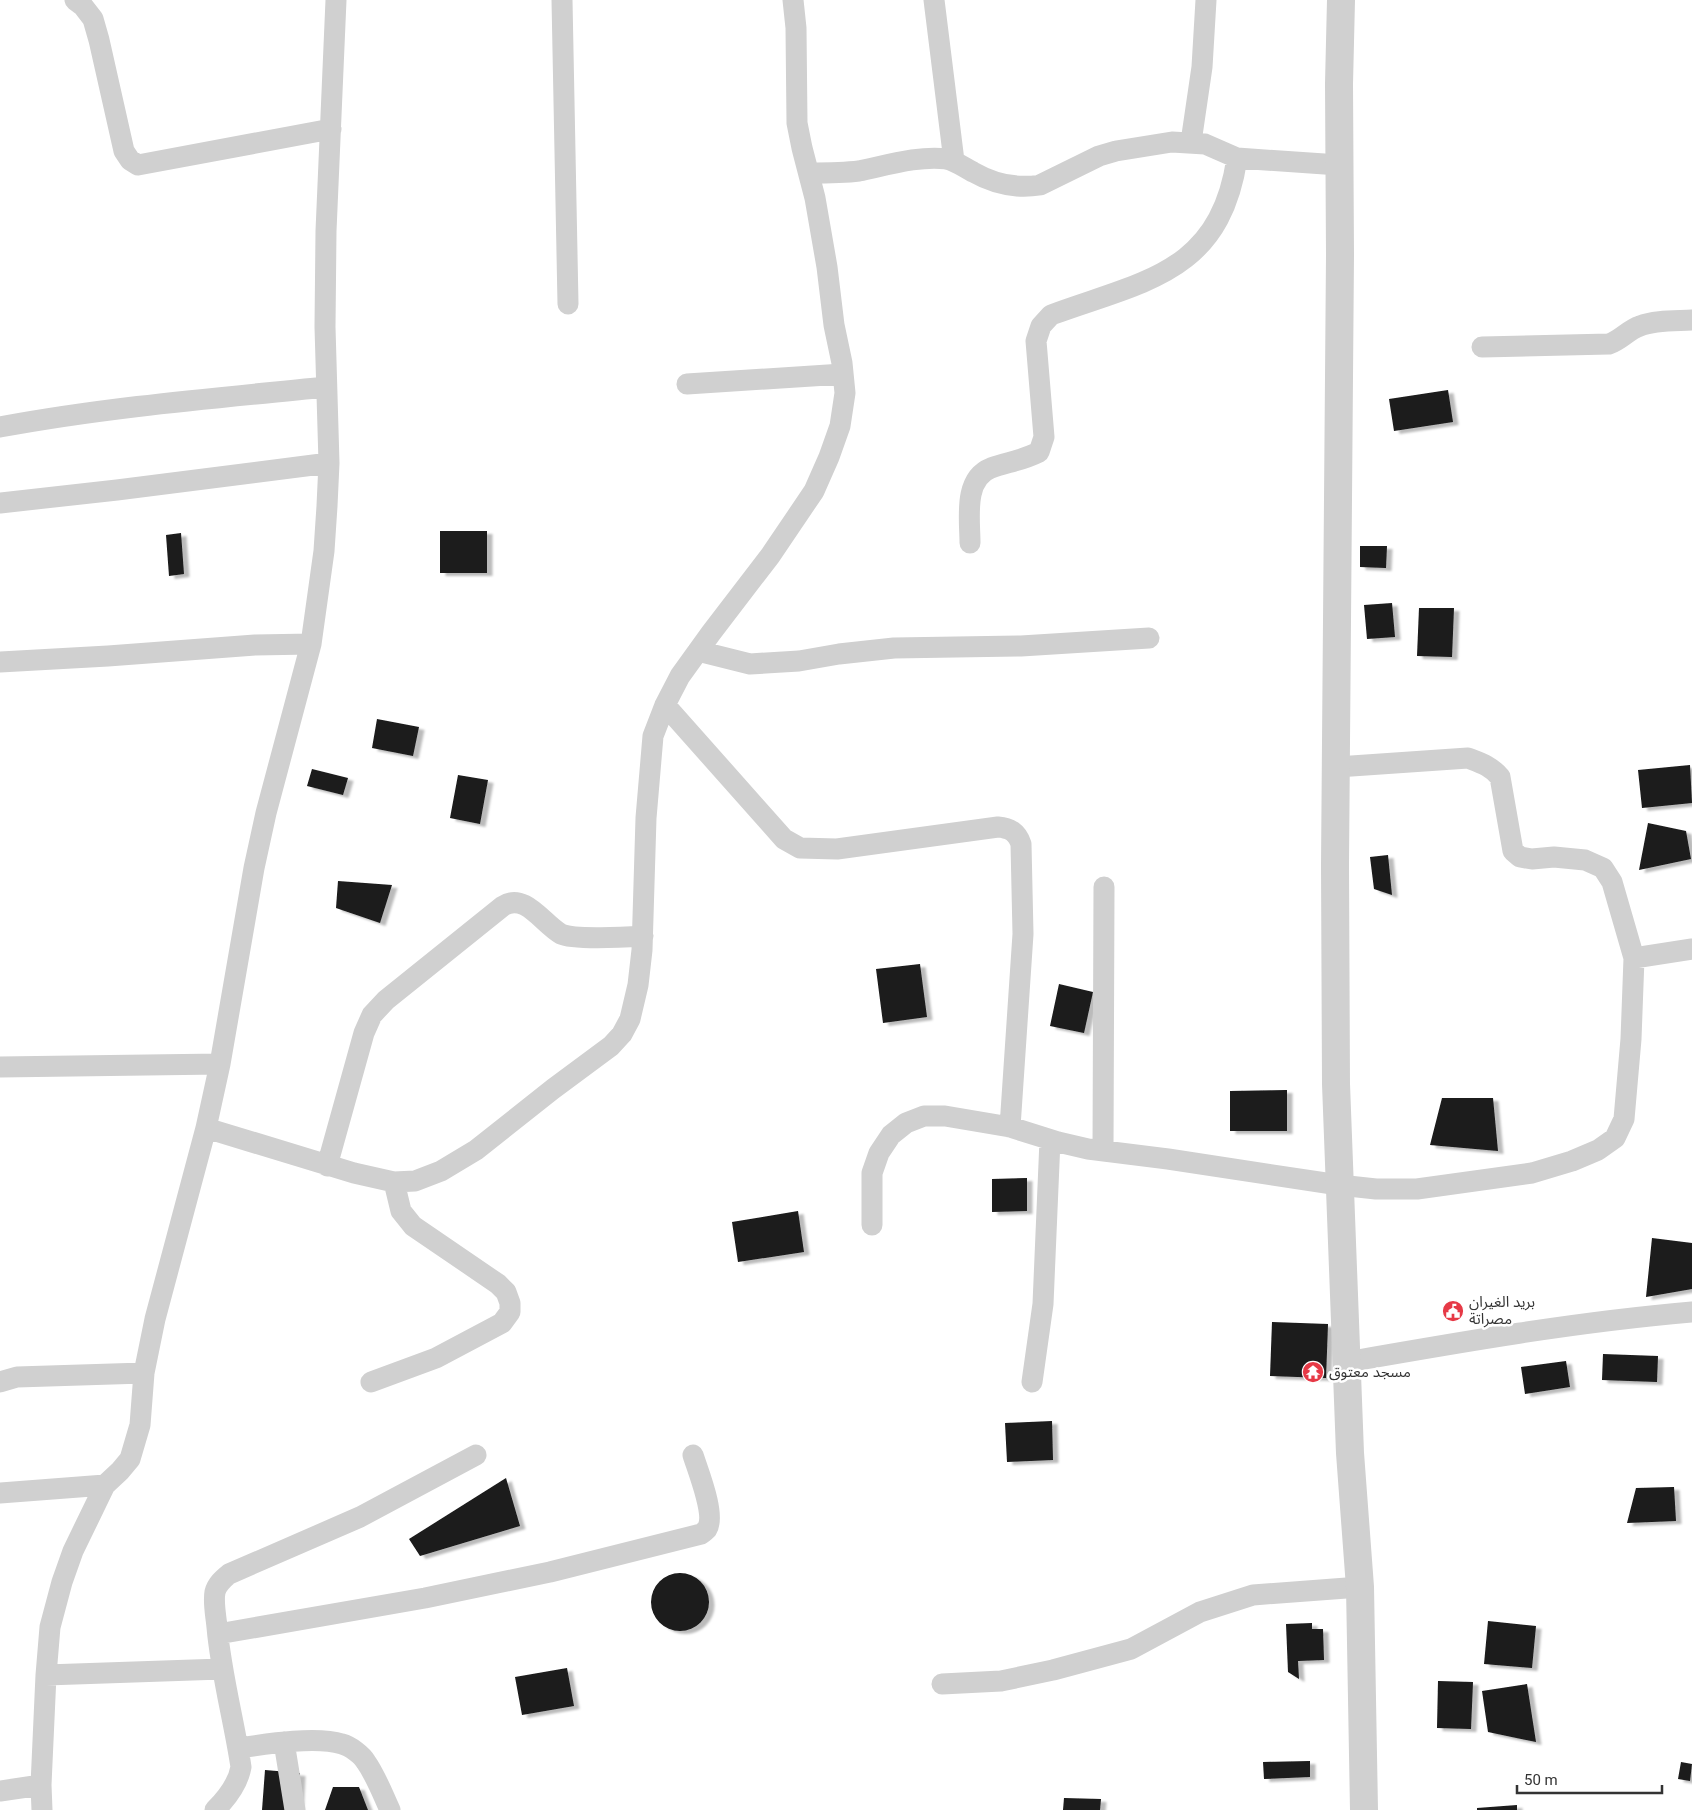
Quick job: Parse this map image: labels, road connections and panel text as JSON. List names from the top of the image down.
{
  "places": {
    "public building": ["بريد الغيران مصراتة"],
    "temple": ["مسجد معتوق"]
  },
  "scale_bar": "50 m"
}
